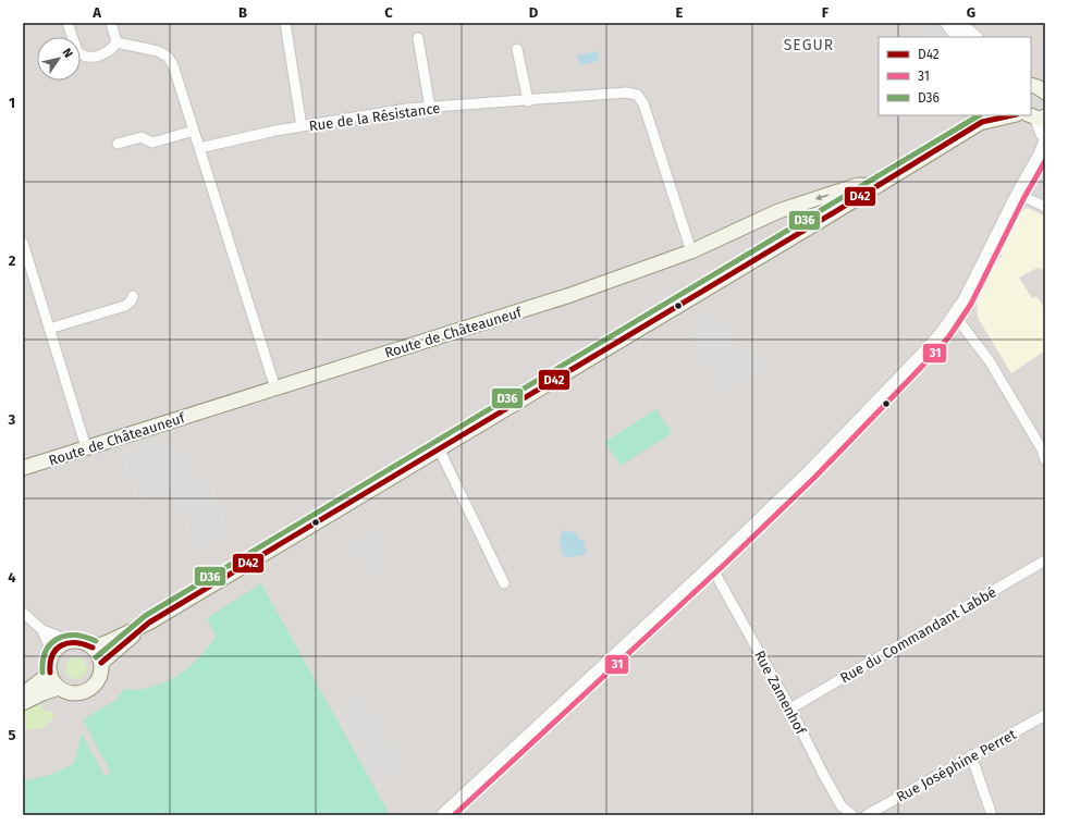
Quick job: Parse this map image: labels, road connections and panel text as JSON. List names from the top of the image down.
{
  "streets": {
    "main road": ["Route de Châteauneuf"],
    "street": [
      "Rue de la Résistance",
      "Rue du Commandant Labbé",
      "Rue Zamenhof",
      "Rue Joséphine Perret"
    ]
  },
  "crossings": [
    ["Rue de la Résistance", "Route de Châteauneuf"],
    ["Rue du Commandant Labbé", "Rue Zamenhof"]
  ],
  "districts": ["SEGUR"],
  "lines": ["transit line D42", "transit line D36", "transit line 31"],
  "legend": ["D42", "31", "D36"],
  "north": "top right",
  "grid": {
    "columns": [
      "A",
      "B",
      "C",
      "D",
      "E",
      "F",
      "G"
    ],
    "rows": [
      "1",
      "2",
      "3",
      "4",
      "5"
    ]
  }
}
